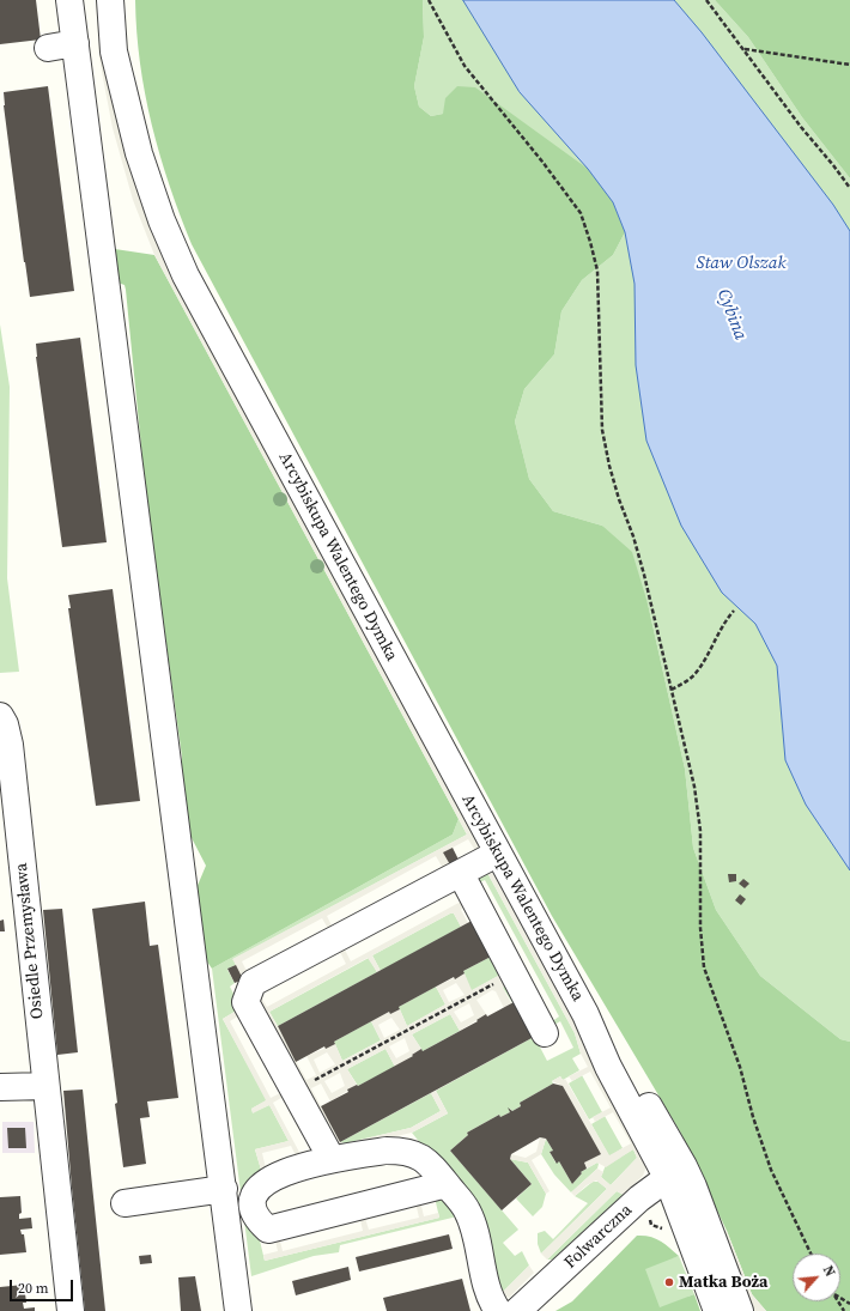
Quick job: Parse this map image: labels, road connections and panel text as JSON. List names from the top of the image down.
{
  "streets": {
    "street": ["Arcybiskupa Walentego Dymka", "Osiedle Przemysława", "Folwarczna"]
  },
  "crossings": [
    ["Arcybiskupa Walentego Dymka", "Folwarczna"]
  ],
  "water": ["Staw Olszak", "Cybina"],
  "places": ["Matka Boża"],
  "scale_bar": "20 m",
  "north": "top right"
}
